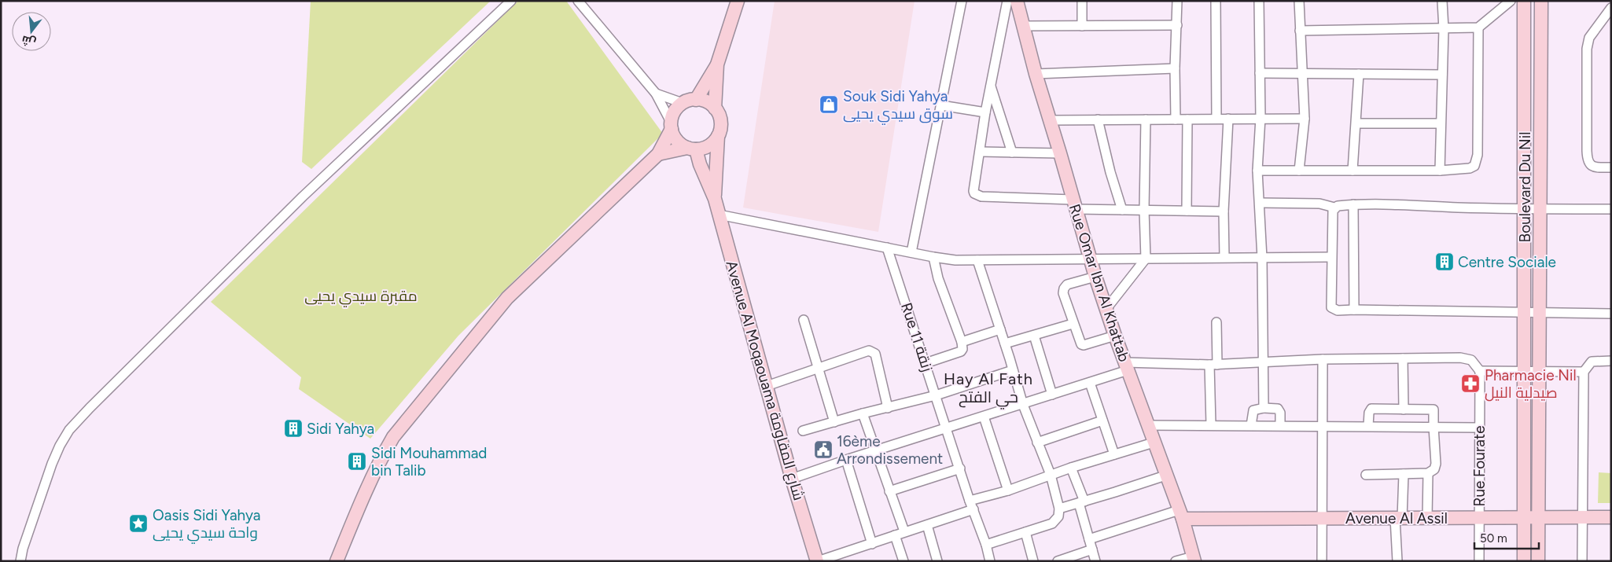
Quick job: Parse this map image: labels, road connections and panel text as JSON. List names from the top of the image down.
{
  "streets": {
    "street": [
      "Boulevard Du Nil",
      "Rue Omar Ibn Al Khattab",
      "Rue 11 زنقة",
      "Avenue Al Moqaouama شارع المقاومة",
      "Rue Fourate",
      "Avenue Al Assil"
    ]
  },
  "crossings": [
    ["Boulevard Du Nil", "Avenue Al Assil"],
    ["Rue Omar Ibn Al Khattab", "Avenue Al Assil"],
    ["Rue Fourate", "Avenue Al Assil"]
  ],
  "districts": ["Hay Al Fath حي الفتح"],
  "parks": ["مقبرة سيدي يحيى"],
  "places": {
    "shop": ["Souk Sidi Yahya سوق سيدي يحيى"],
    "building": ["Centre Sociale", "Sidi Yahya", "Sidi Mouhammad bin Talib"],
    "pharmacy": ["Pharmacie Nil صيدلية النيل"],
    "public building": ["16ème Arrondissement"],
    "place": ["Oasis Sidi Yahya واحة سيدي يحيى"]
  },
  "scale_bar": "50 m",
  "north": "bottom"
}
